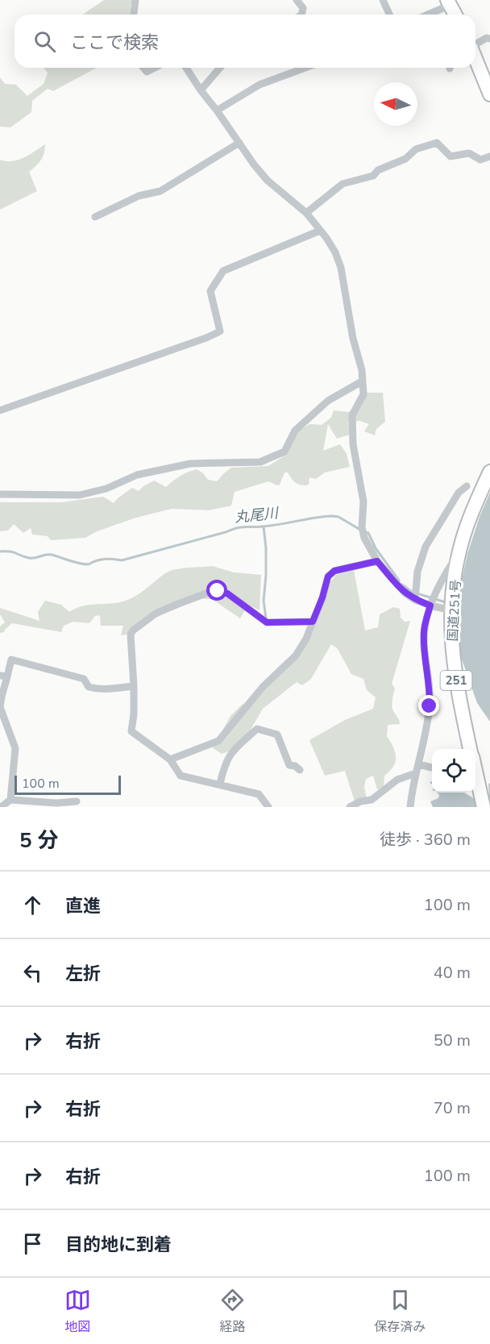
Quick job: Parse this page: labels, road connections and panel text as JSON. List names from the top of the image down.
{
  "streets": {
    "highway": ["国道251号", "251"]
  },
  "water": ["丸尾川"],
  "scale_bar": "100 m",
  "north": "left",
  "page": {
    "search": "ここで検索",
    "scale": "100 m",
    "heading": ["5 分", "徒歩 · 360 m"],
    "list": [
      ["直進", "100 m"],
      ["左折", "40 m"],
      ["右折", "50 m"],
      ["右折", "70 m"],
      ["右折", "100 m"],
      "目的地に到着"
    ],
    "nav": ["地図", "経路", "保存済み"]
  }
}
